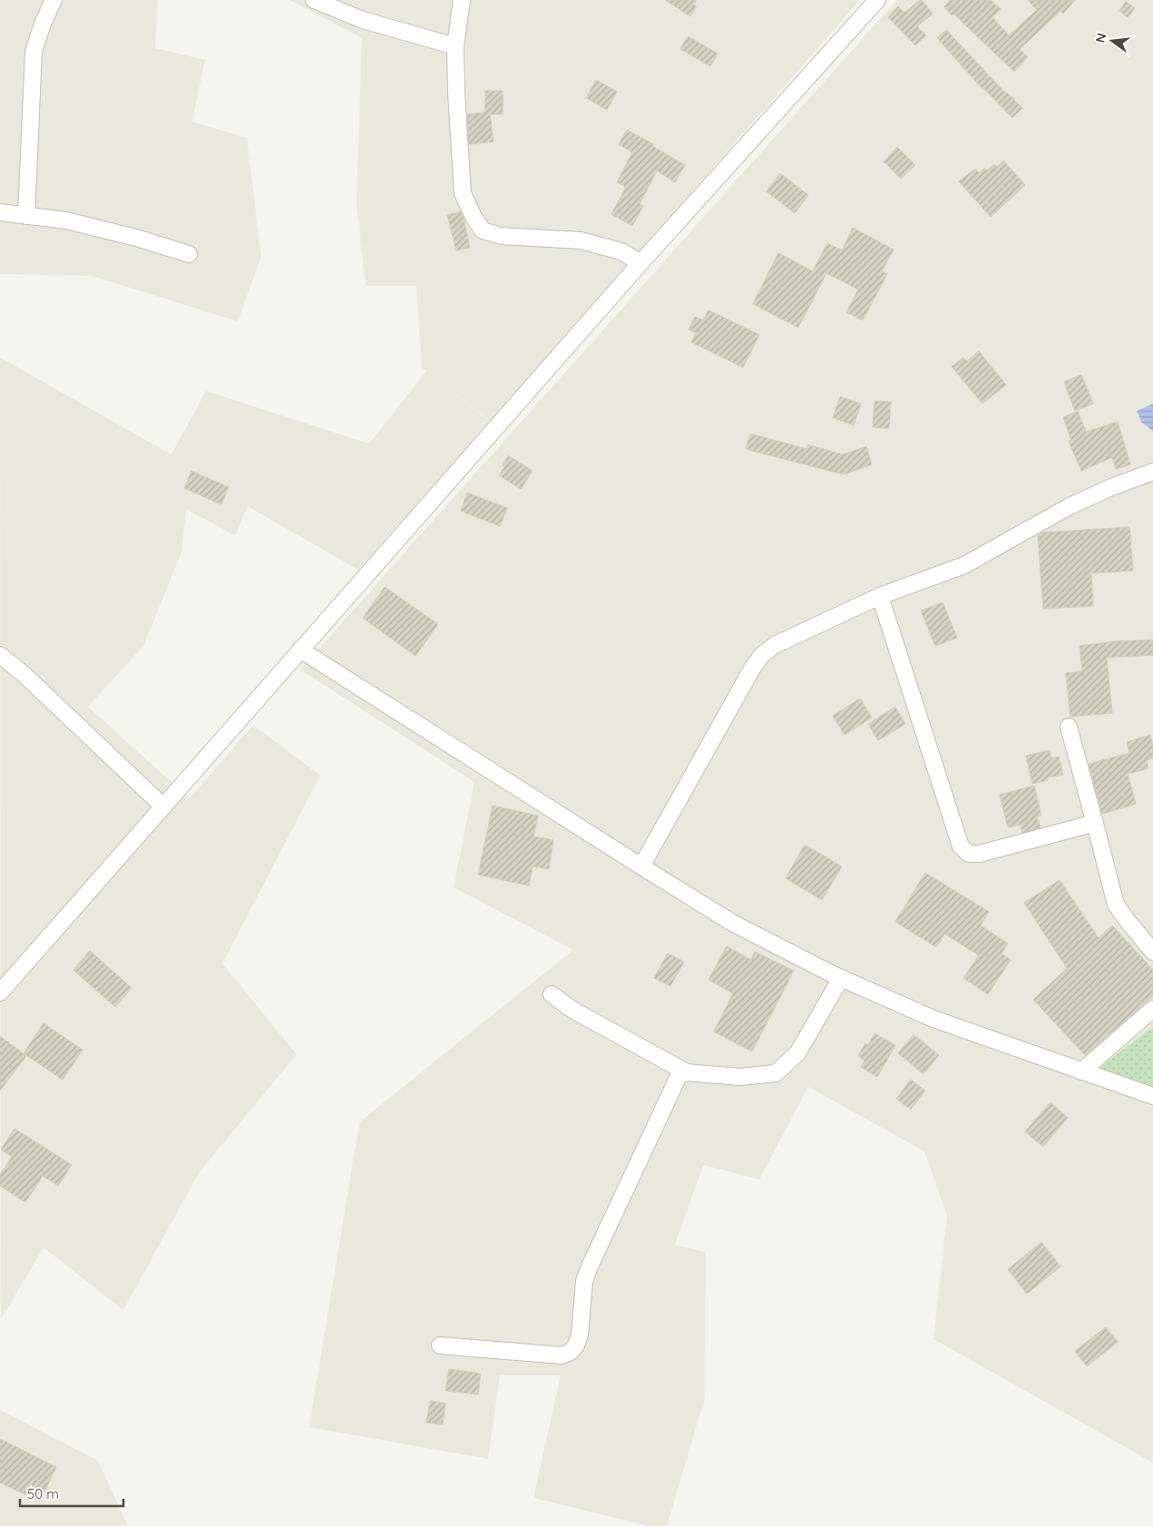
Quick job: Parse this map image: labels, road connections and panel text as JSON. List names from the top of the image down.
{
  "scale_bar": "50 m",
  "north": "left"
}
